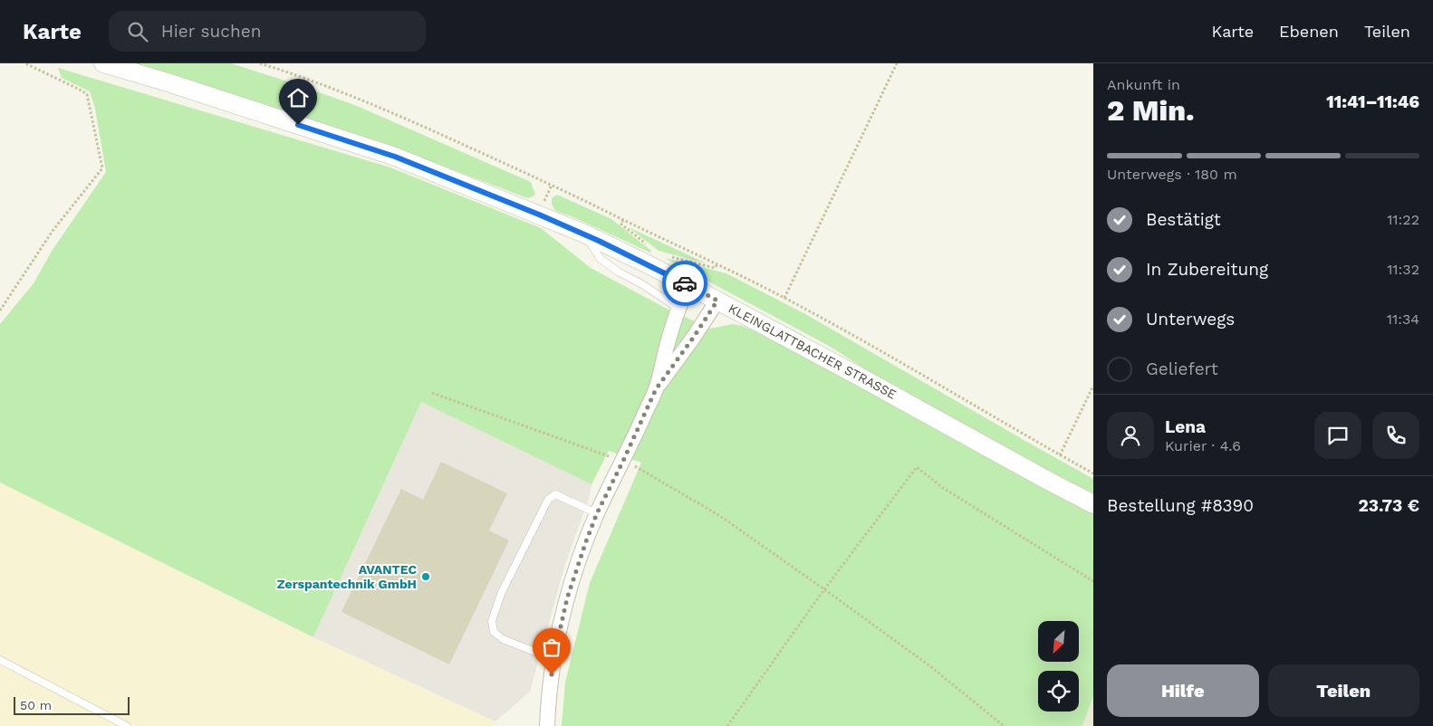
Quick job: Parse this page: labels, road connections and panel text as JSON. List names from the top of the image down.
{
  "streets": {
    "street": ["KLEINGLATTBACHER STRASSE"]
  },
  "places": ["AVANTEC Zerspantechnik GmbH"],
  "scale_bar": "50 m",
  "north": "bottom left",
  "page": {
    "header": "Karte",
    "search": "Hier suchen",
    "nav": ["Karte", "Ebenen", "Teilen"],
    "heading": ["2 Min.", "Ankunft in", "11:41–11:46"],
    "panel": [
      "Lena",
      "Kurier · 4.6",
      "Bestellung #8390",
      "23.73 €"
    ],
    "bar": "Unterwegs · 180 m",
    "list": [
      ["Bestätigt", "11:22"],
      ["In Zubereitung", "11:32"],
      ["Unterwegs", "11:34"],
      "Geliefert"
    ],
    "buttons": ["Hilfe", "Teilen"],
    "scale": "50 m"
  }
}
